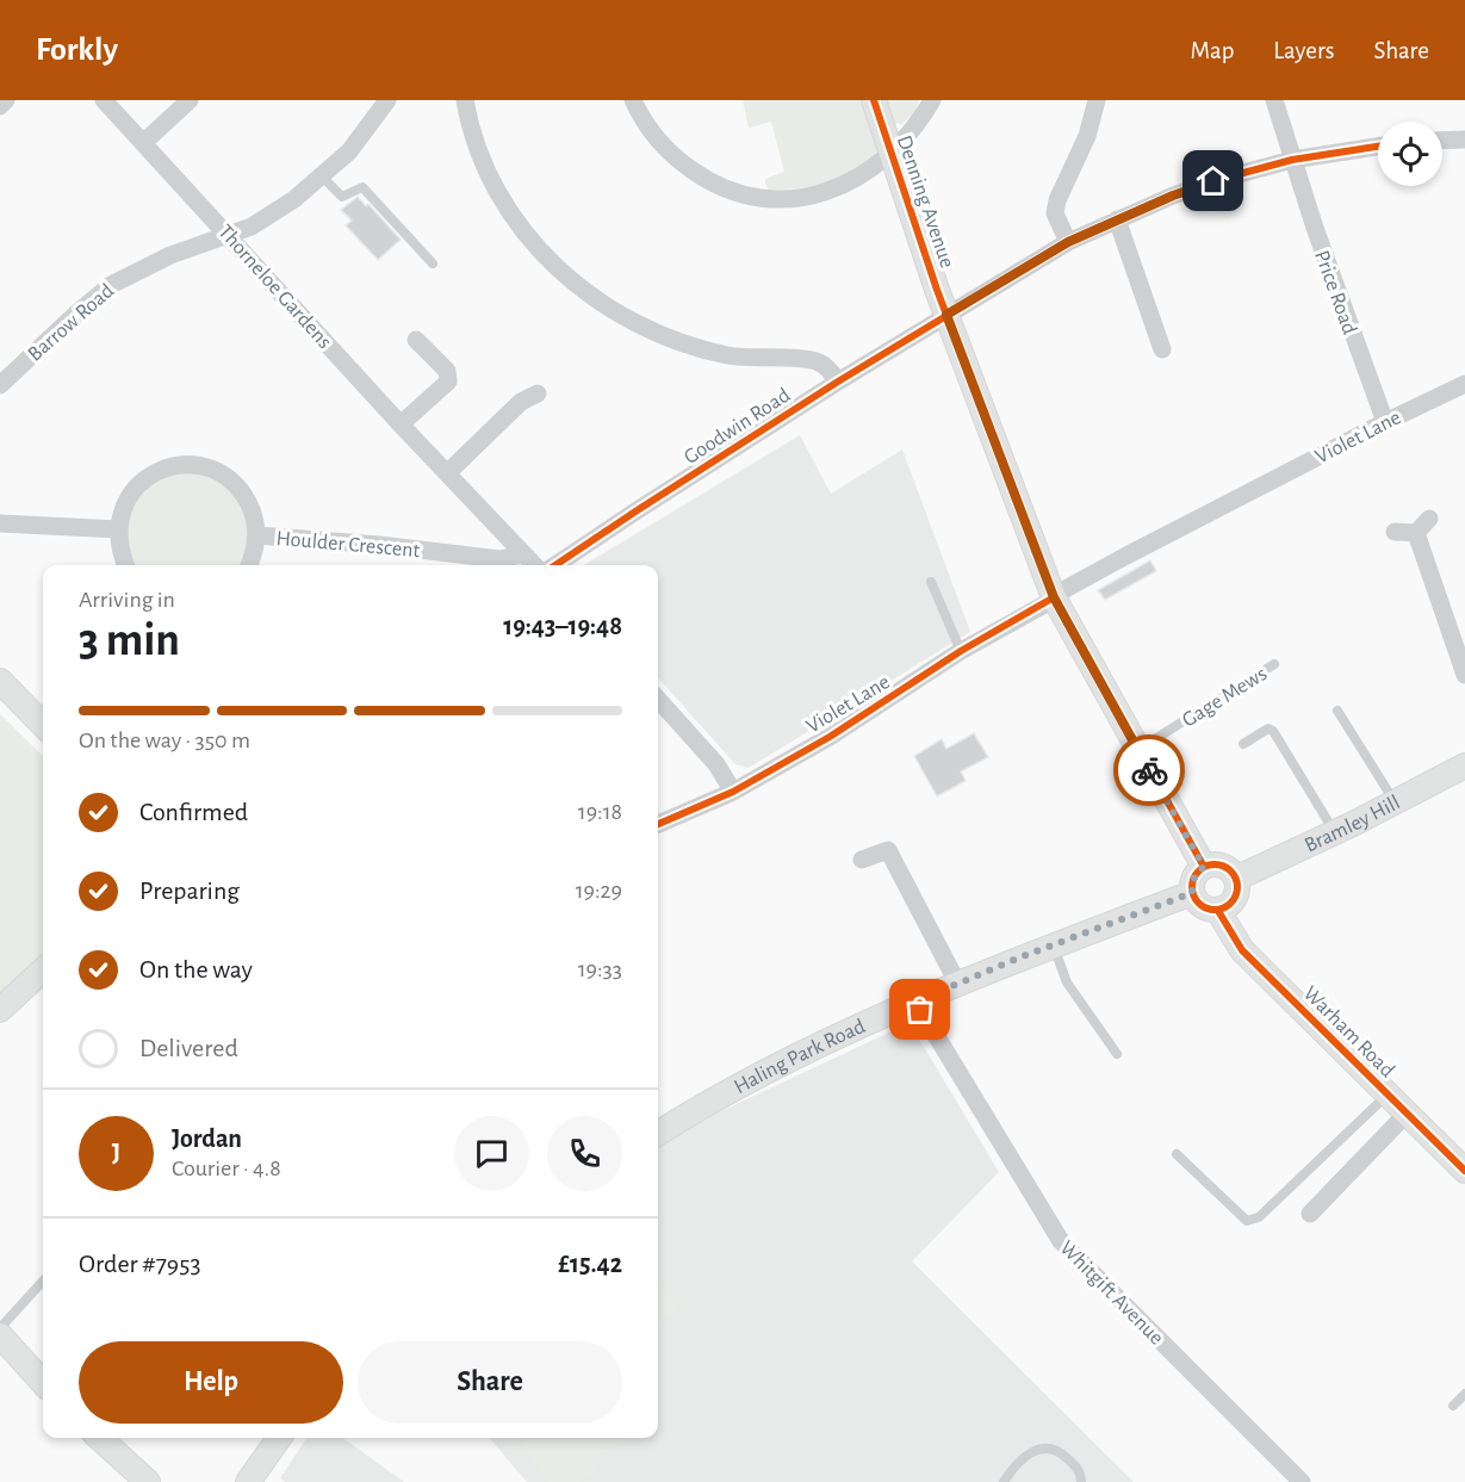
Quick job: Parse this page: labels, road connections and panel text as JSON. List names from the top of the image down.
{
  "streets": {
    "main road": [
      "Denning Avenue",
      "Bramley Hill",
      "Warham Road",
      "Haling Park Road"
    ],
    "street": [
      "Thorneloe Gardens",
      "Price Road",
      "Barrow Road",
      "Goodwin Road",
      "Violet Lane",
      "Houlder Crescent",
      "Whitgift Avenue"
    ],
    "lane": ["Gage Mews"]
  },
  "crossings": [
    ["Denning Avenue", "Goodwin Road"],
    ["Thorneloe Gardens", "Barrow Road"],
    ["Thorneloe Gardens", "Houlder Crescent"],
    ["Price Road", "Goodwin Road"],
    ["Price Road", "Violet Lane"],
    ["Bramley Hill", "Warham Road"],
    ["Bramley Hill", "Haling Park Road"],
    ["Warham Road", "Haling Park Road"],
    ["Haling Park Road", "Whitgift Avenue"]
  ],
  "page": {
    "header": "Forkly",
    "nav": ["Map", "Layers", "Share"],
    "heading": ["3 min", "Arriving in", "19:43–19:48"],
    "panel": [
      "Jordan",
      "Courier · 4.8",
      "Order #7953",
      "£15.42"
    ],
    "bar": "On the way · 350 m",
    "list": [
      ["Confirmed", "19:18"],
      ["Preparing", "19:29"],
      ["On the way", "19:33"],
      "Delivered"
    ],
    "round": "J",
    "buttons": ["Help", "Share"]
  }
}
